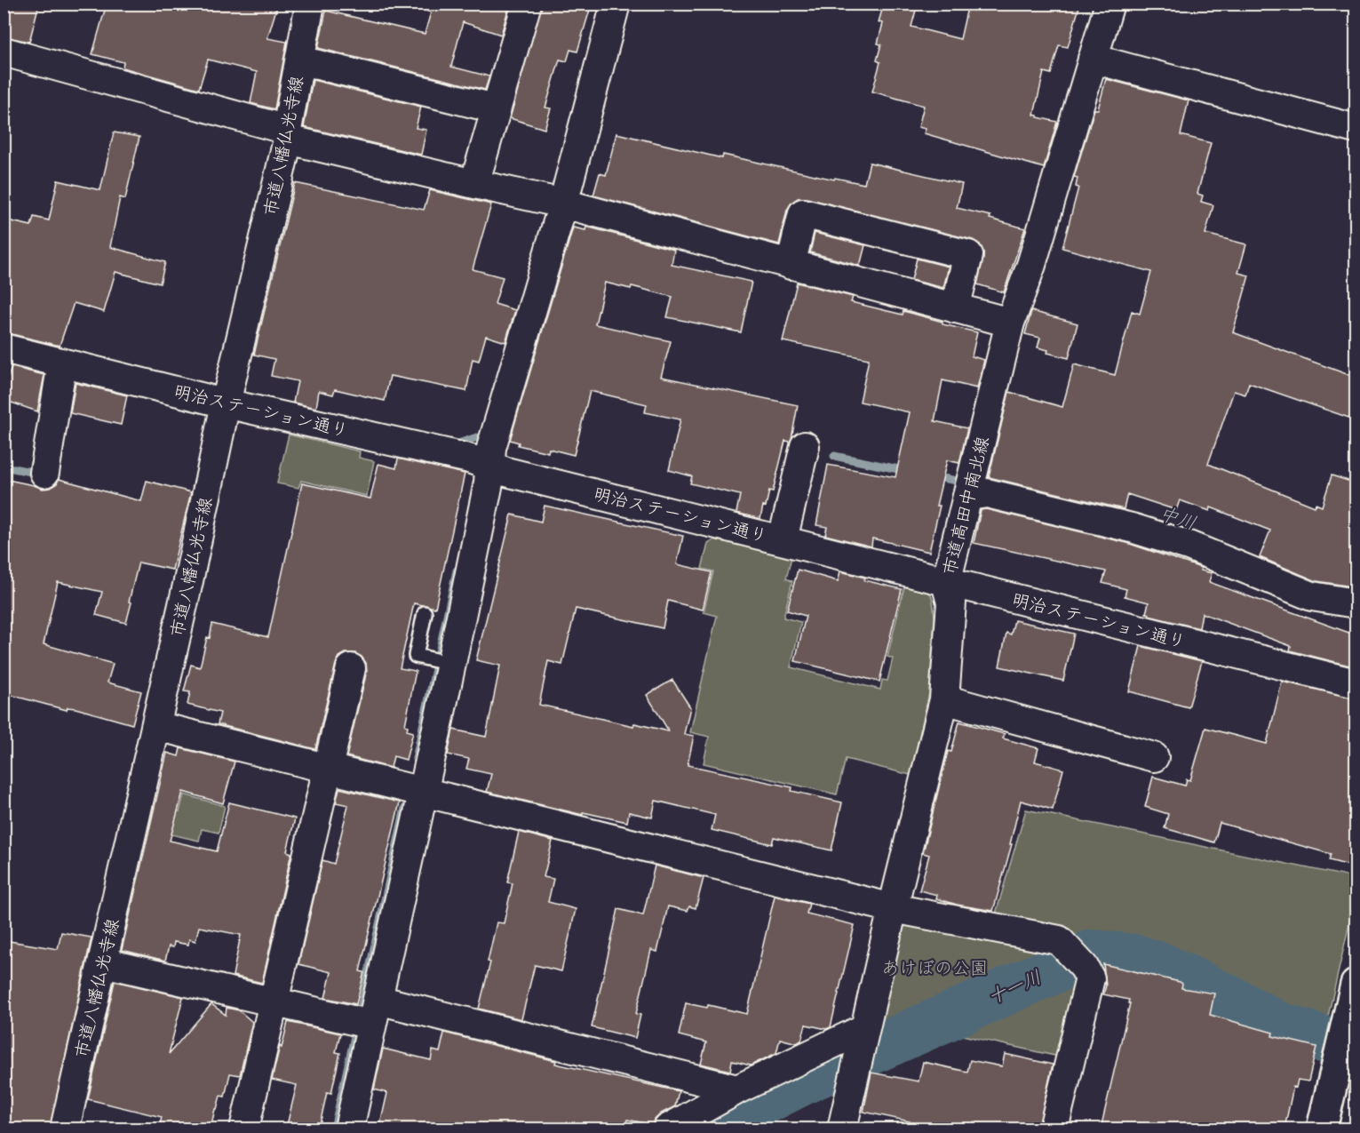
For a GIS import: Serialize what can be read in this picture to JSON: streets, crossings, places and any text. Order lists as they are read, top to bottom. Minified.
{"streets":{"street":["市道八幡仏光寺線","明治ステーション通り","市道高田中南北線"]},"crossings":[["市道八幡仏光寺線","明治ステーション通り"],["明治ステーション通り","市道高田中南北線"]],"water":["中川","十一川"],"parks":["あけぼの公園"]}
